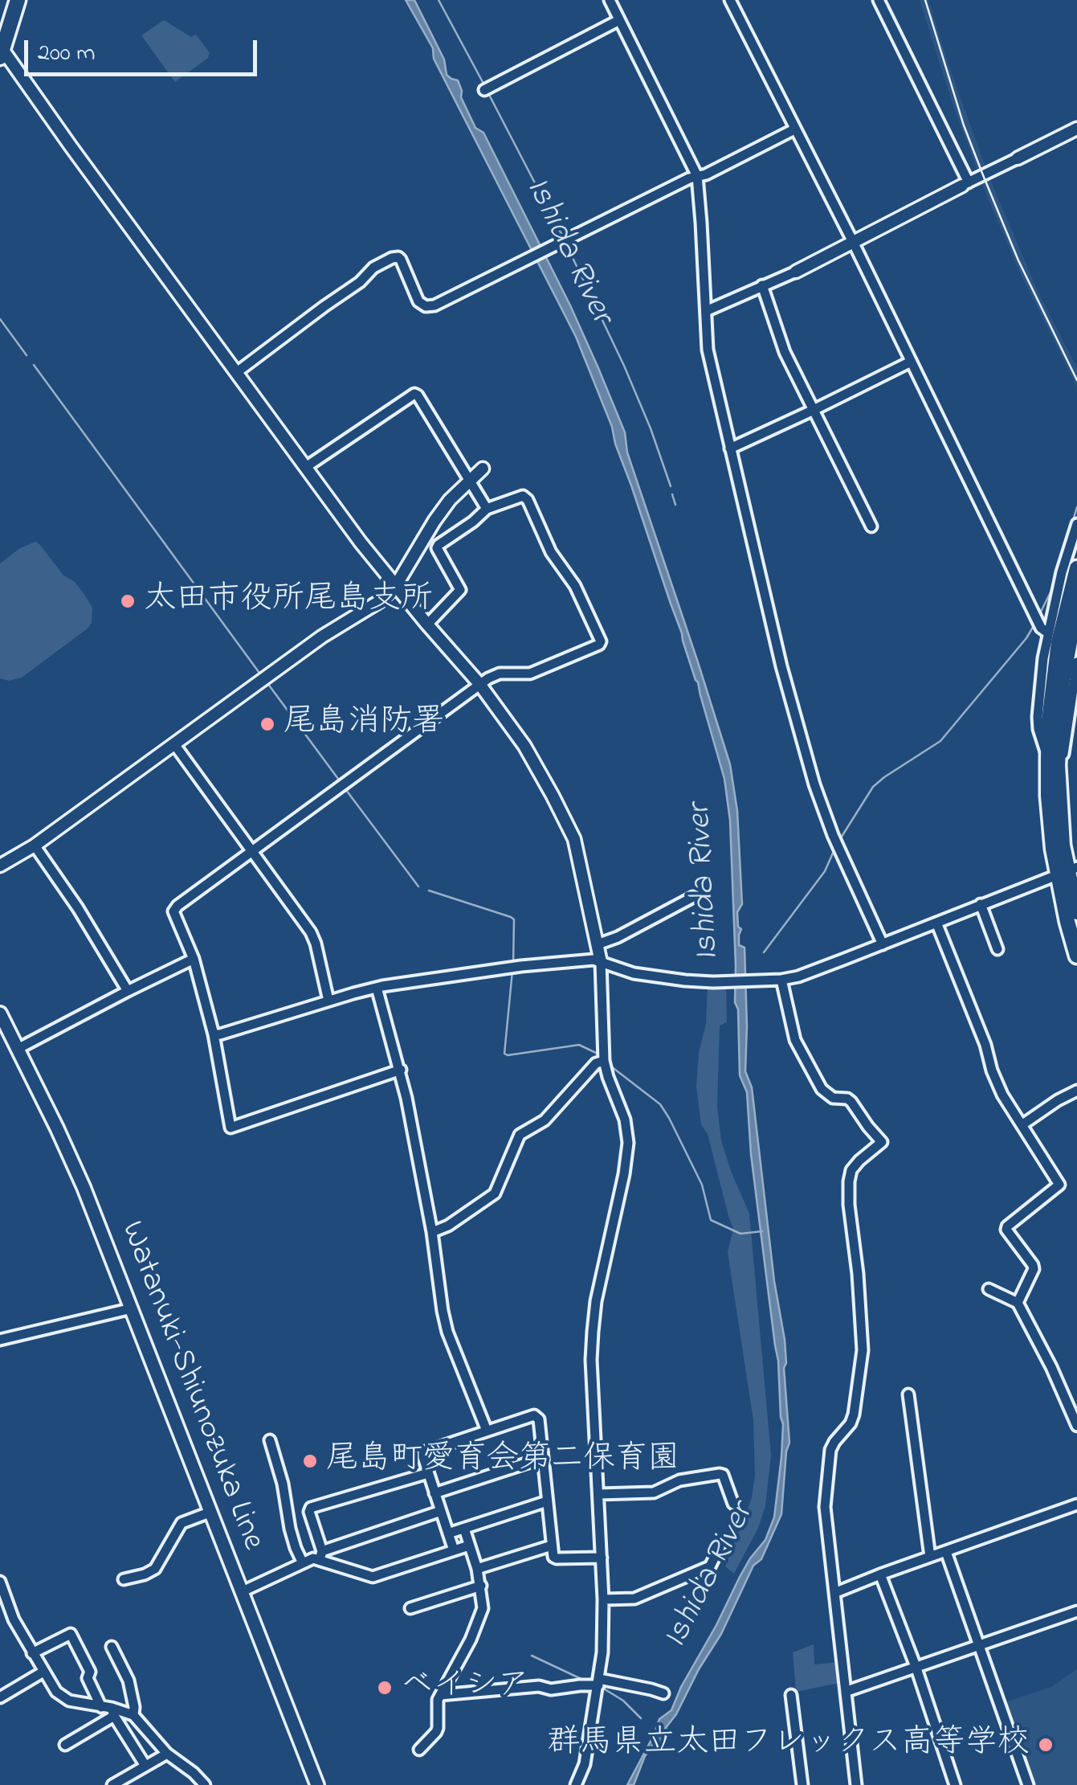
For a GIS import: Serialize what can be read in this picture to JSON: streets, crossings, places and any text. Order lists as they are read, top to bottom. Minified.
{"streets":{"main road":["Watanuki-Shiunozuka Line"]},"water":["Ishida River"],"places":["太田市役所尾島支所","尾島消防署","尾島町愛育会第二保育園","ベイシア","群馬県立太田フレックス高等学校"],"scale_bar":"200 m"}
